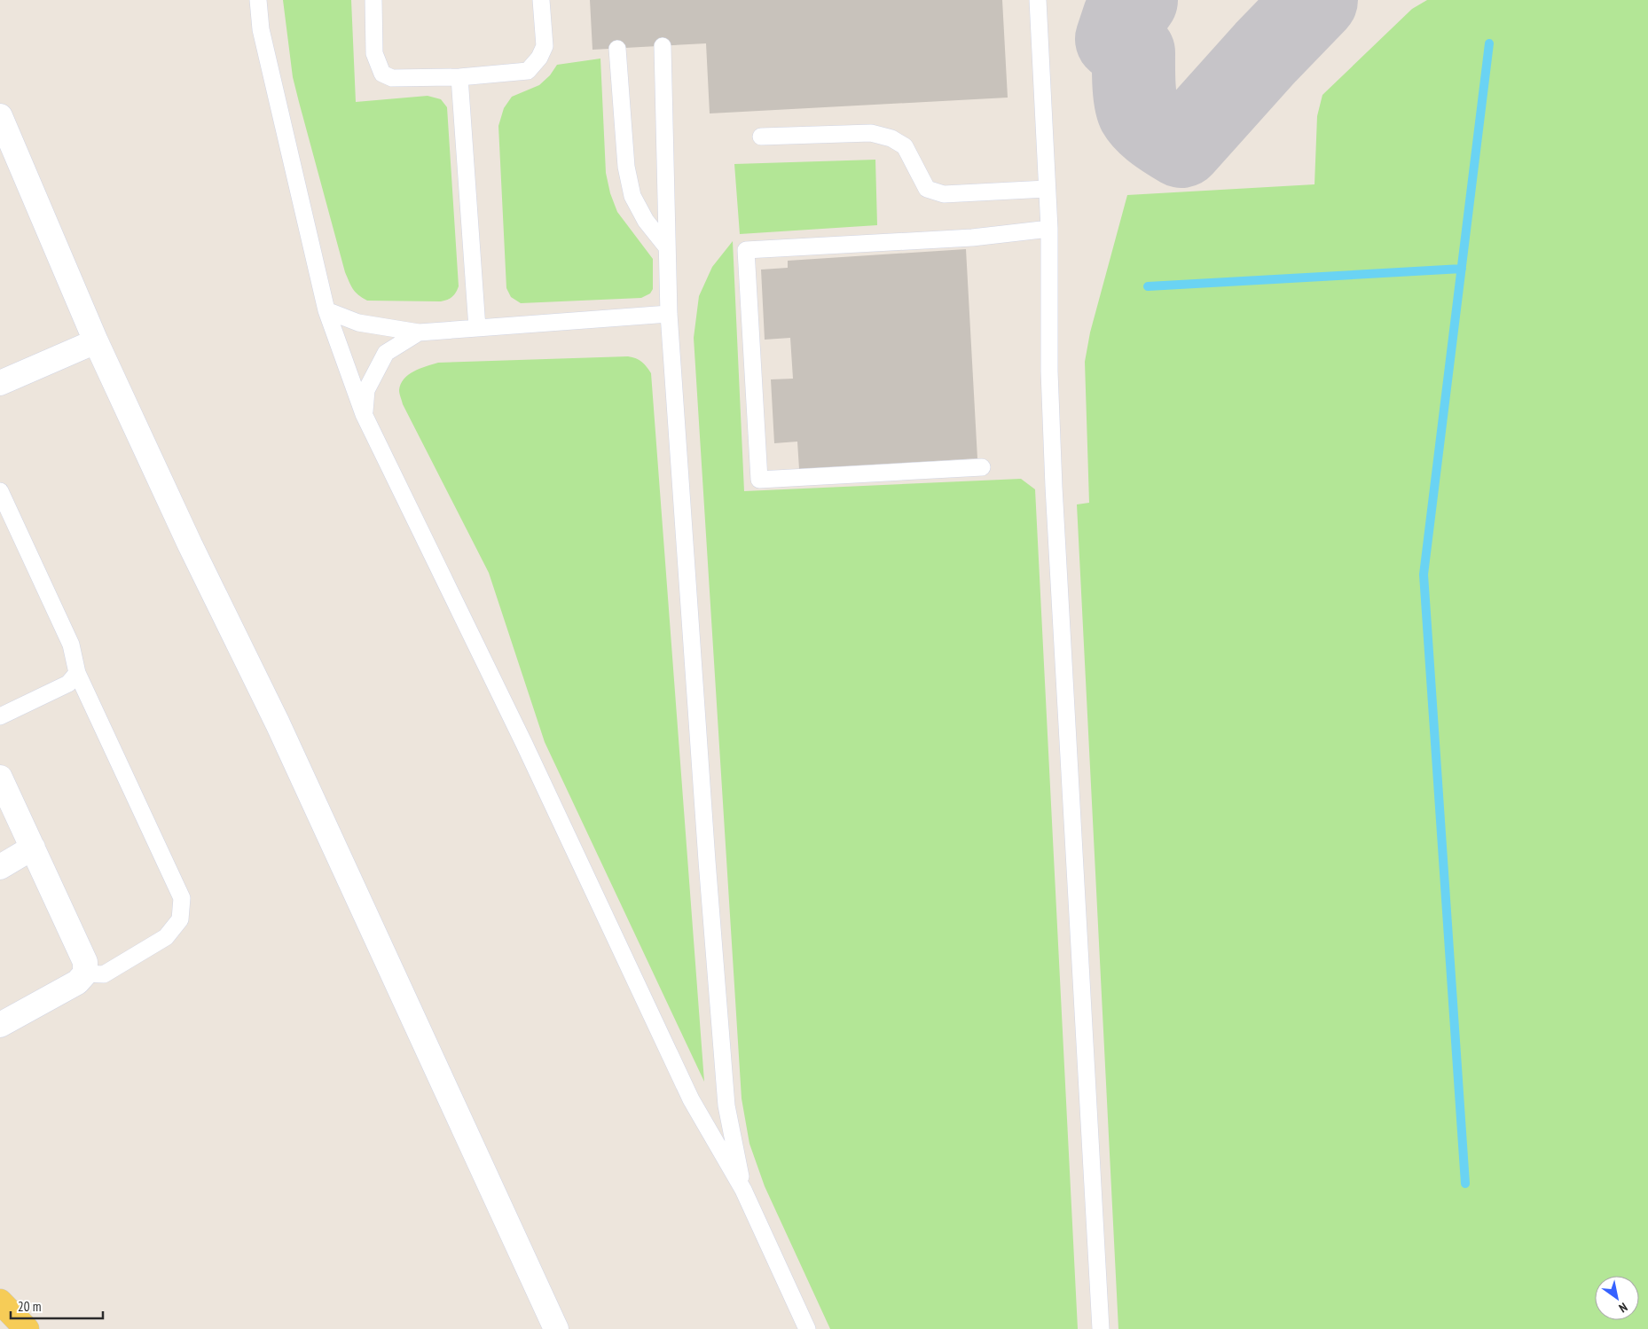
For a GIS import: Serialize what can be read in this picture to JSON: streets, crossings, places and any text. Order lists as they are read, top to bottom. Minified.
{"scale_bar":"20 m","north":"bottom right"}
